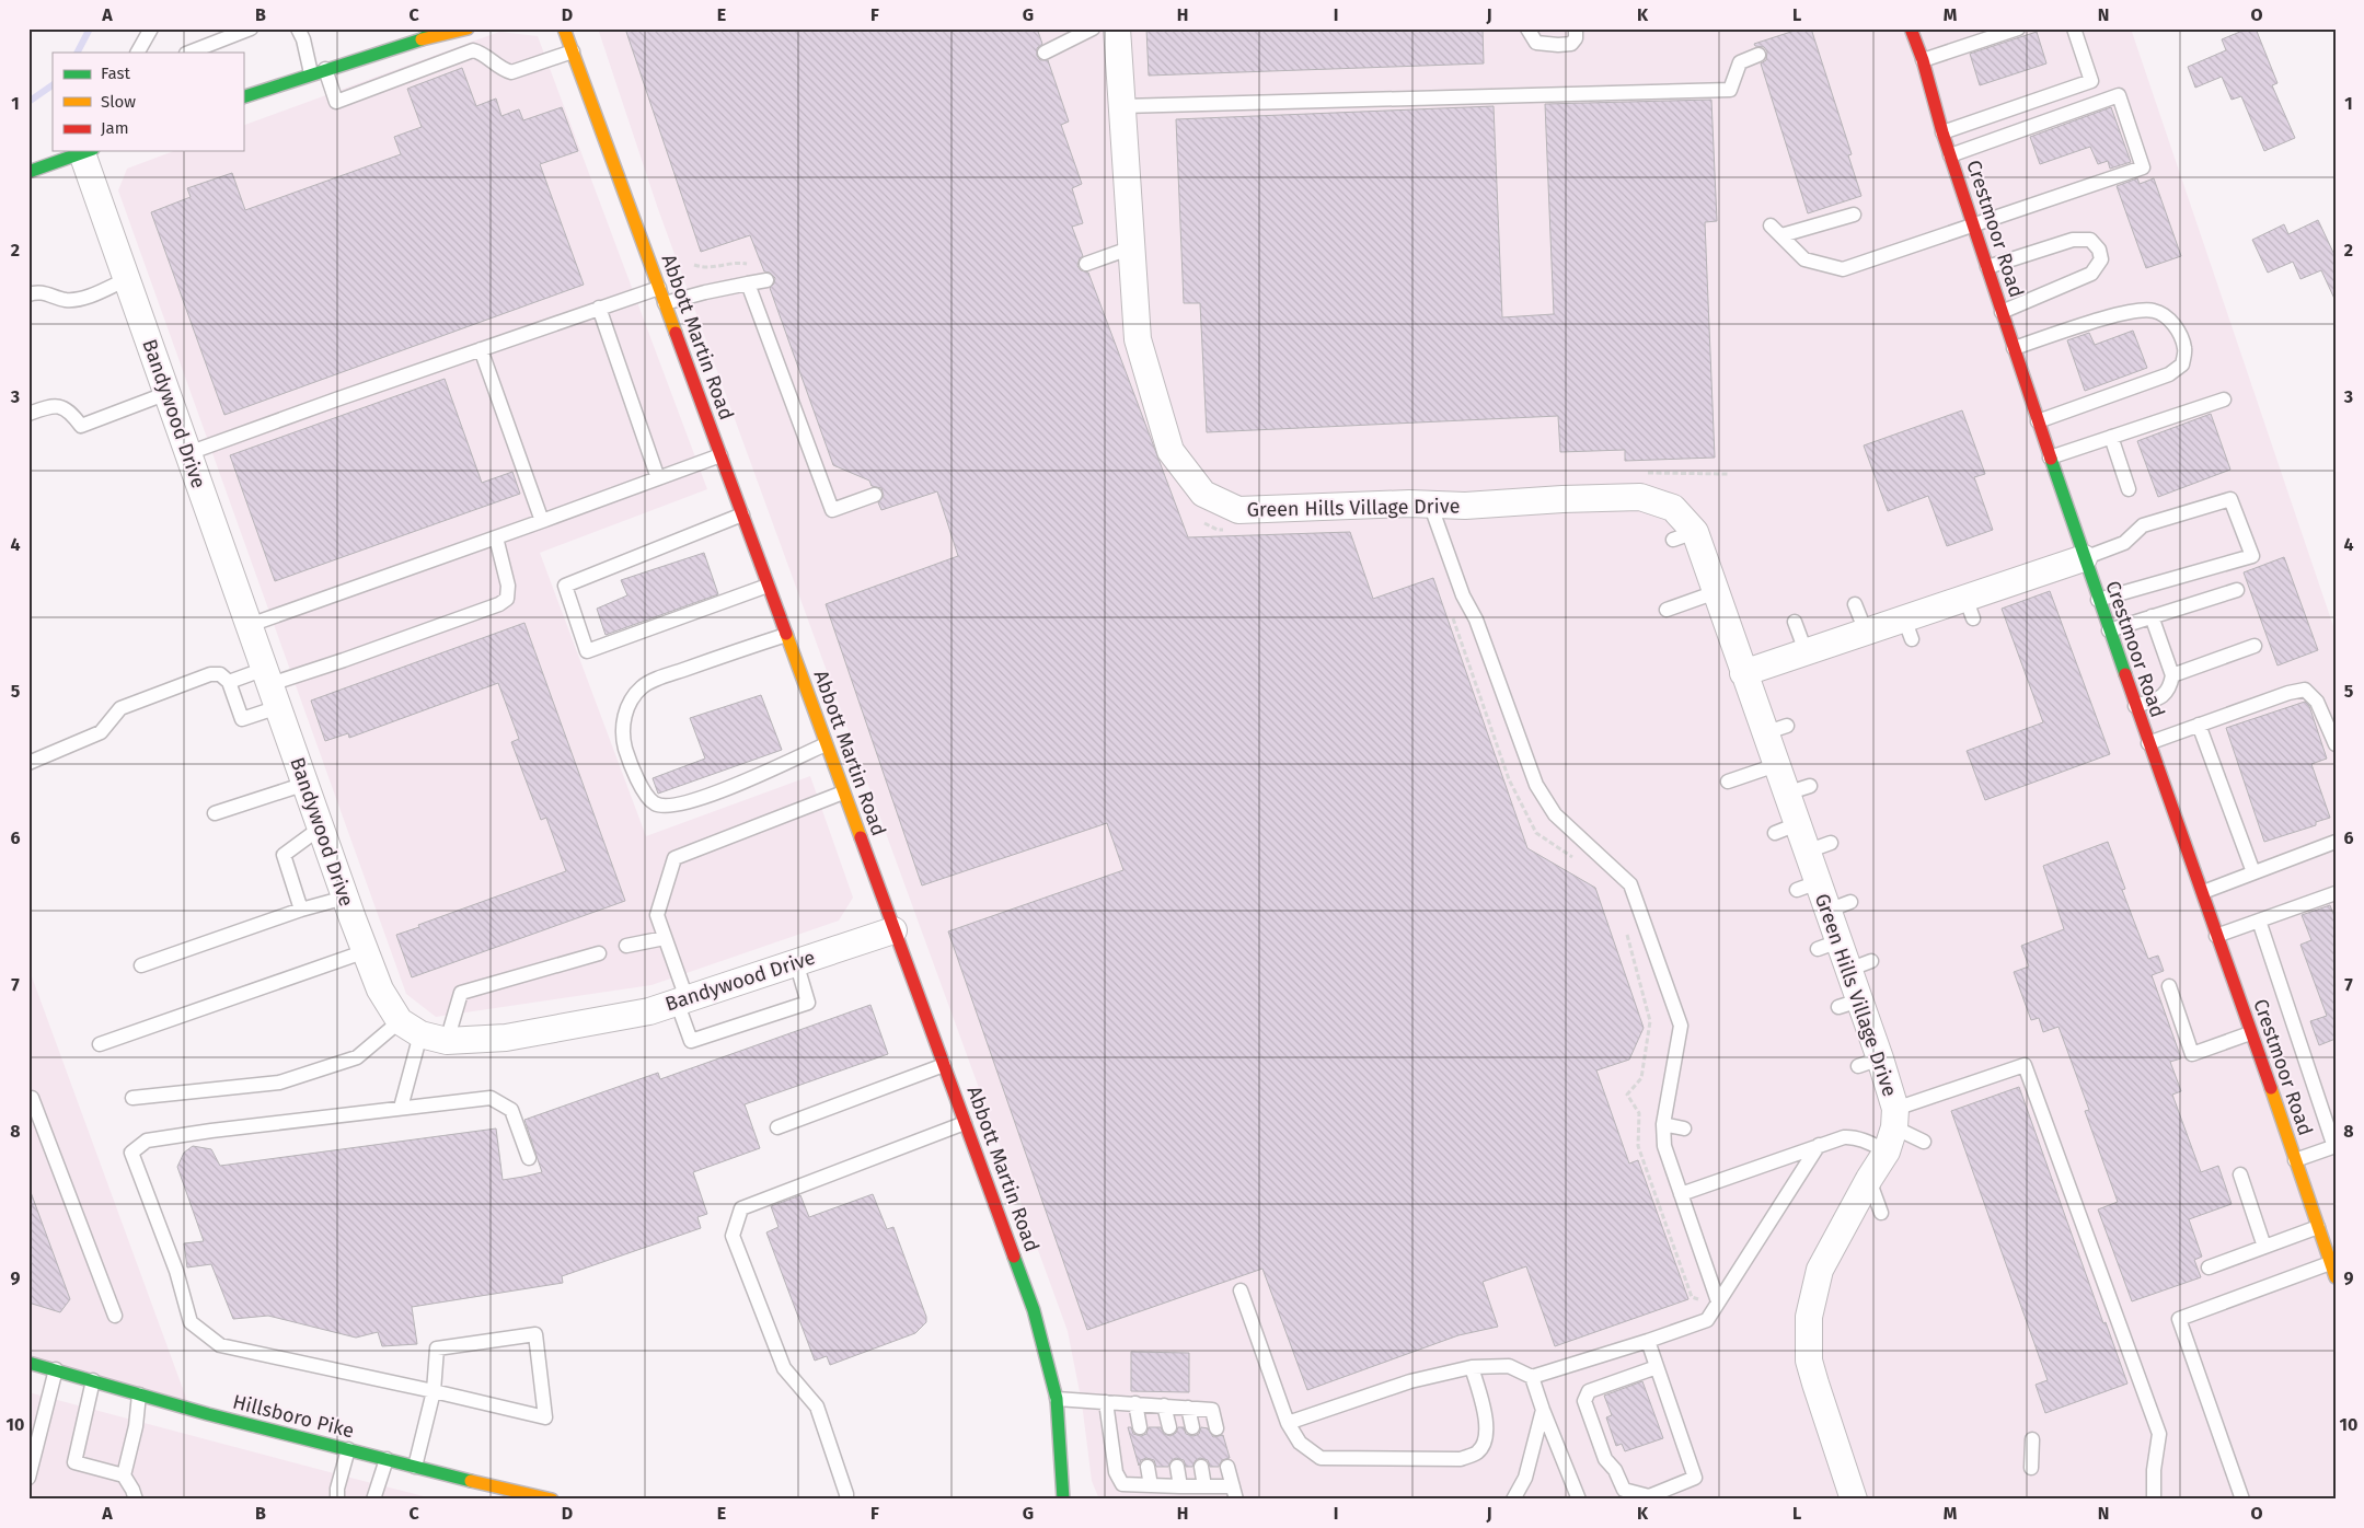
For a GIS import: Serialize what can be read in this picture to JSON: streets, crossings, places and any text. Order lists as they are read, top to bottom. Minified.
{"streets":{"main road":["Crestmoor Road","Abbott Martin Road","Hillsboro Pike"],"street":["Bandywood Drive","Green Hills Village Drive"]},"crossings":[["Abbott Martin Road","Bandywood Drive"]],"legend":["Fast","Slow","Jam"],"grid":{"columns":["A","B","C","D","E","F","G","H","I","J","K","L","M","N","O"],"rows":["1","2","3","4","5","6","7","8","9","10"]}}
